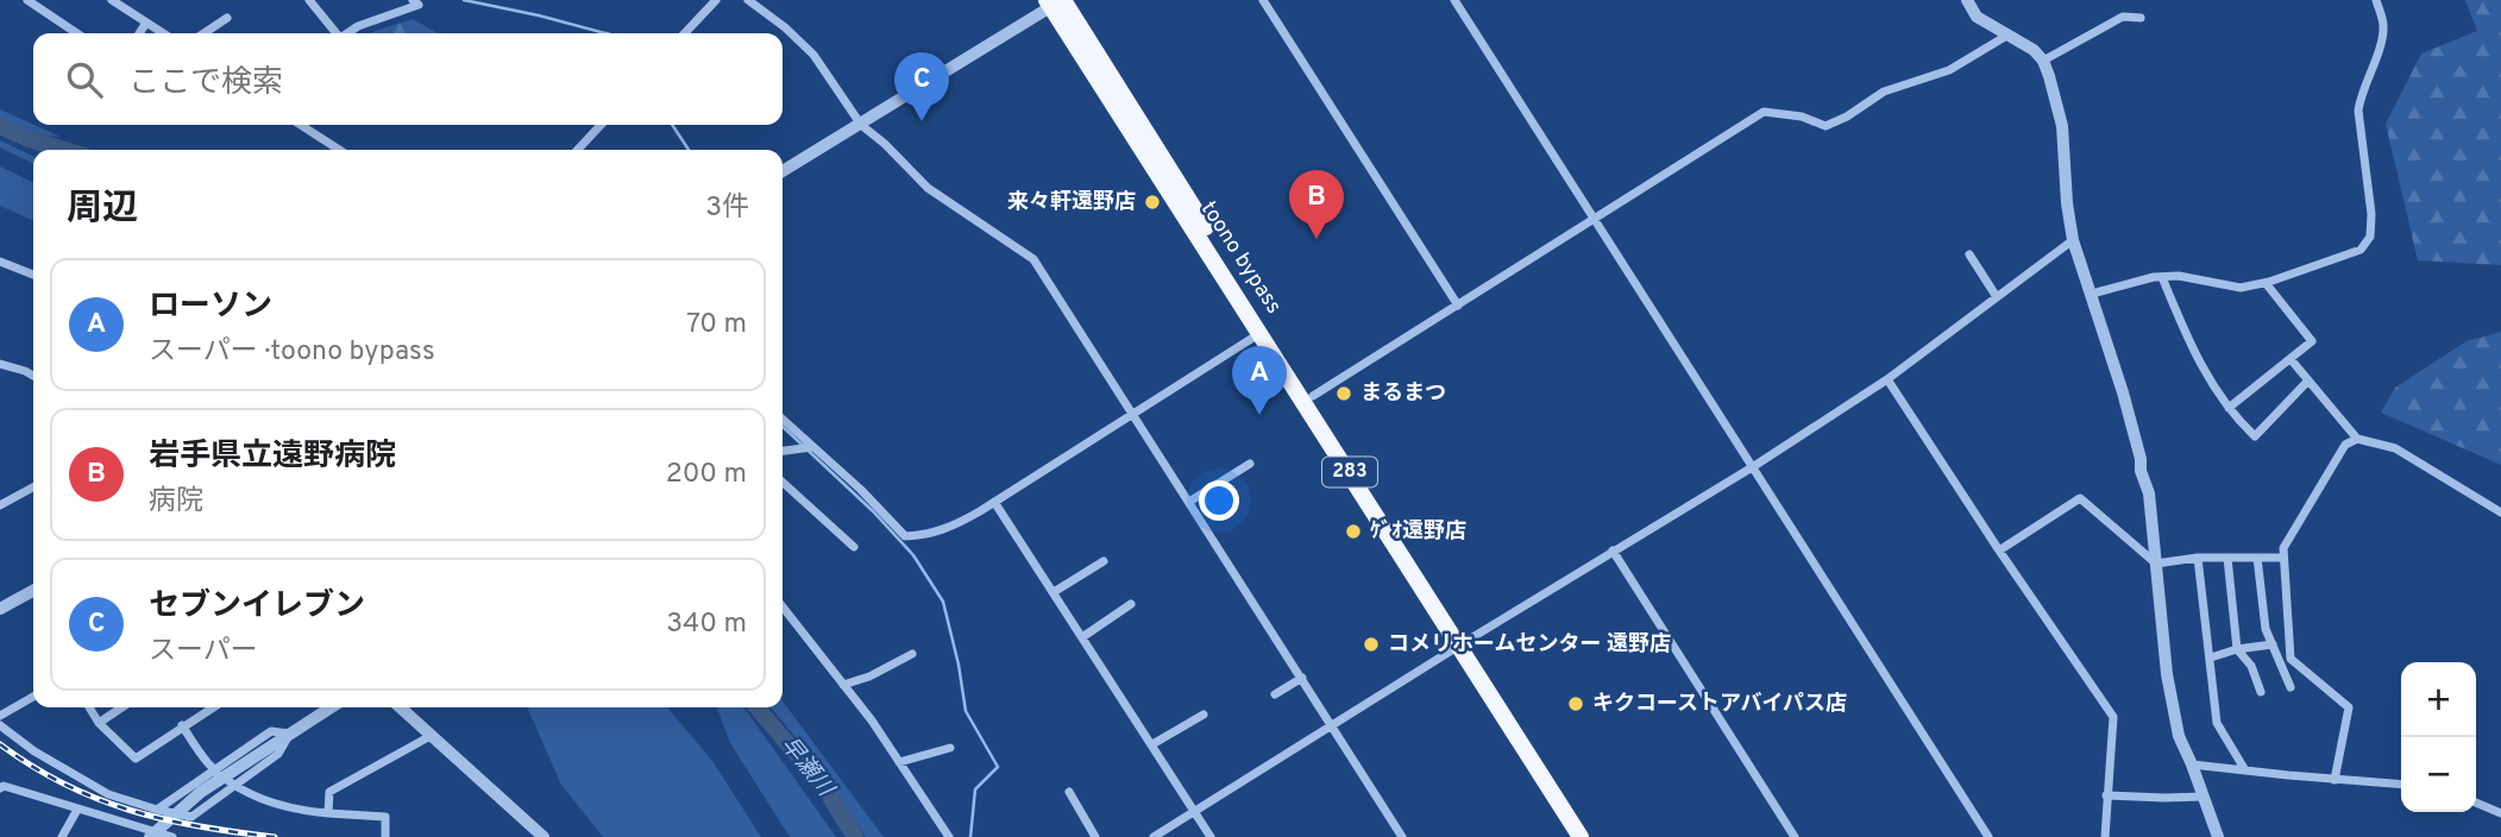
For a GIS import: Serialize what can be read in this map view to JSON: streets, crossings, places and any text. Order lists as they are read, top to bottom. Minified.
{"streets":{"highway":["toono bypass","283"]},"water":["早瀬川"],"places":["来々軒遠野店","まるまつ","ｹﾞｵ遠野店","コメリホームセンター 遠野店","キクコーストアバイパス店"],"page":{"search":"ここで検索","pins":["C","B","A"],"heading":["周辺","3件"],"list":[{"mark":"A","name":"ローソン","note":"スーパー · toono bypass","value":"70 m"},{"mark":"B","name":"岩手県立遠野病院","note":"病院","value":"200 m"},{"mark":"C","name":"セブンイレブン","note":"スーパー","value":"340 m"}],"map_buttons":["+","−"]}}
